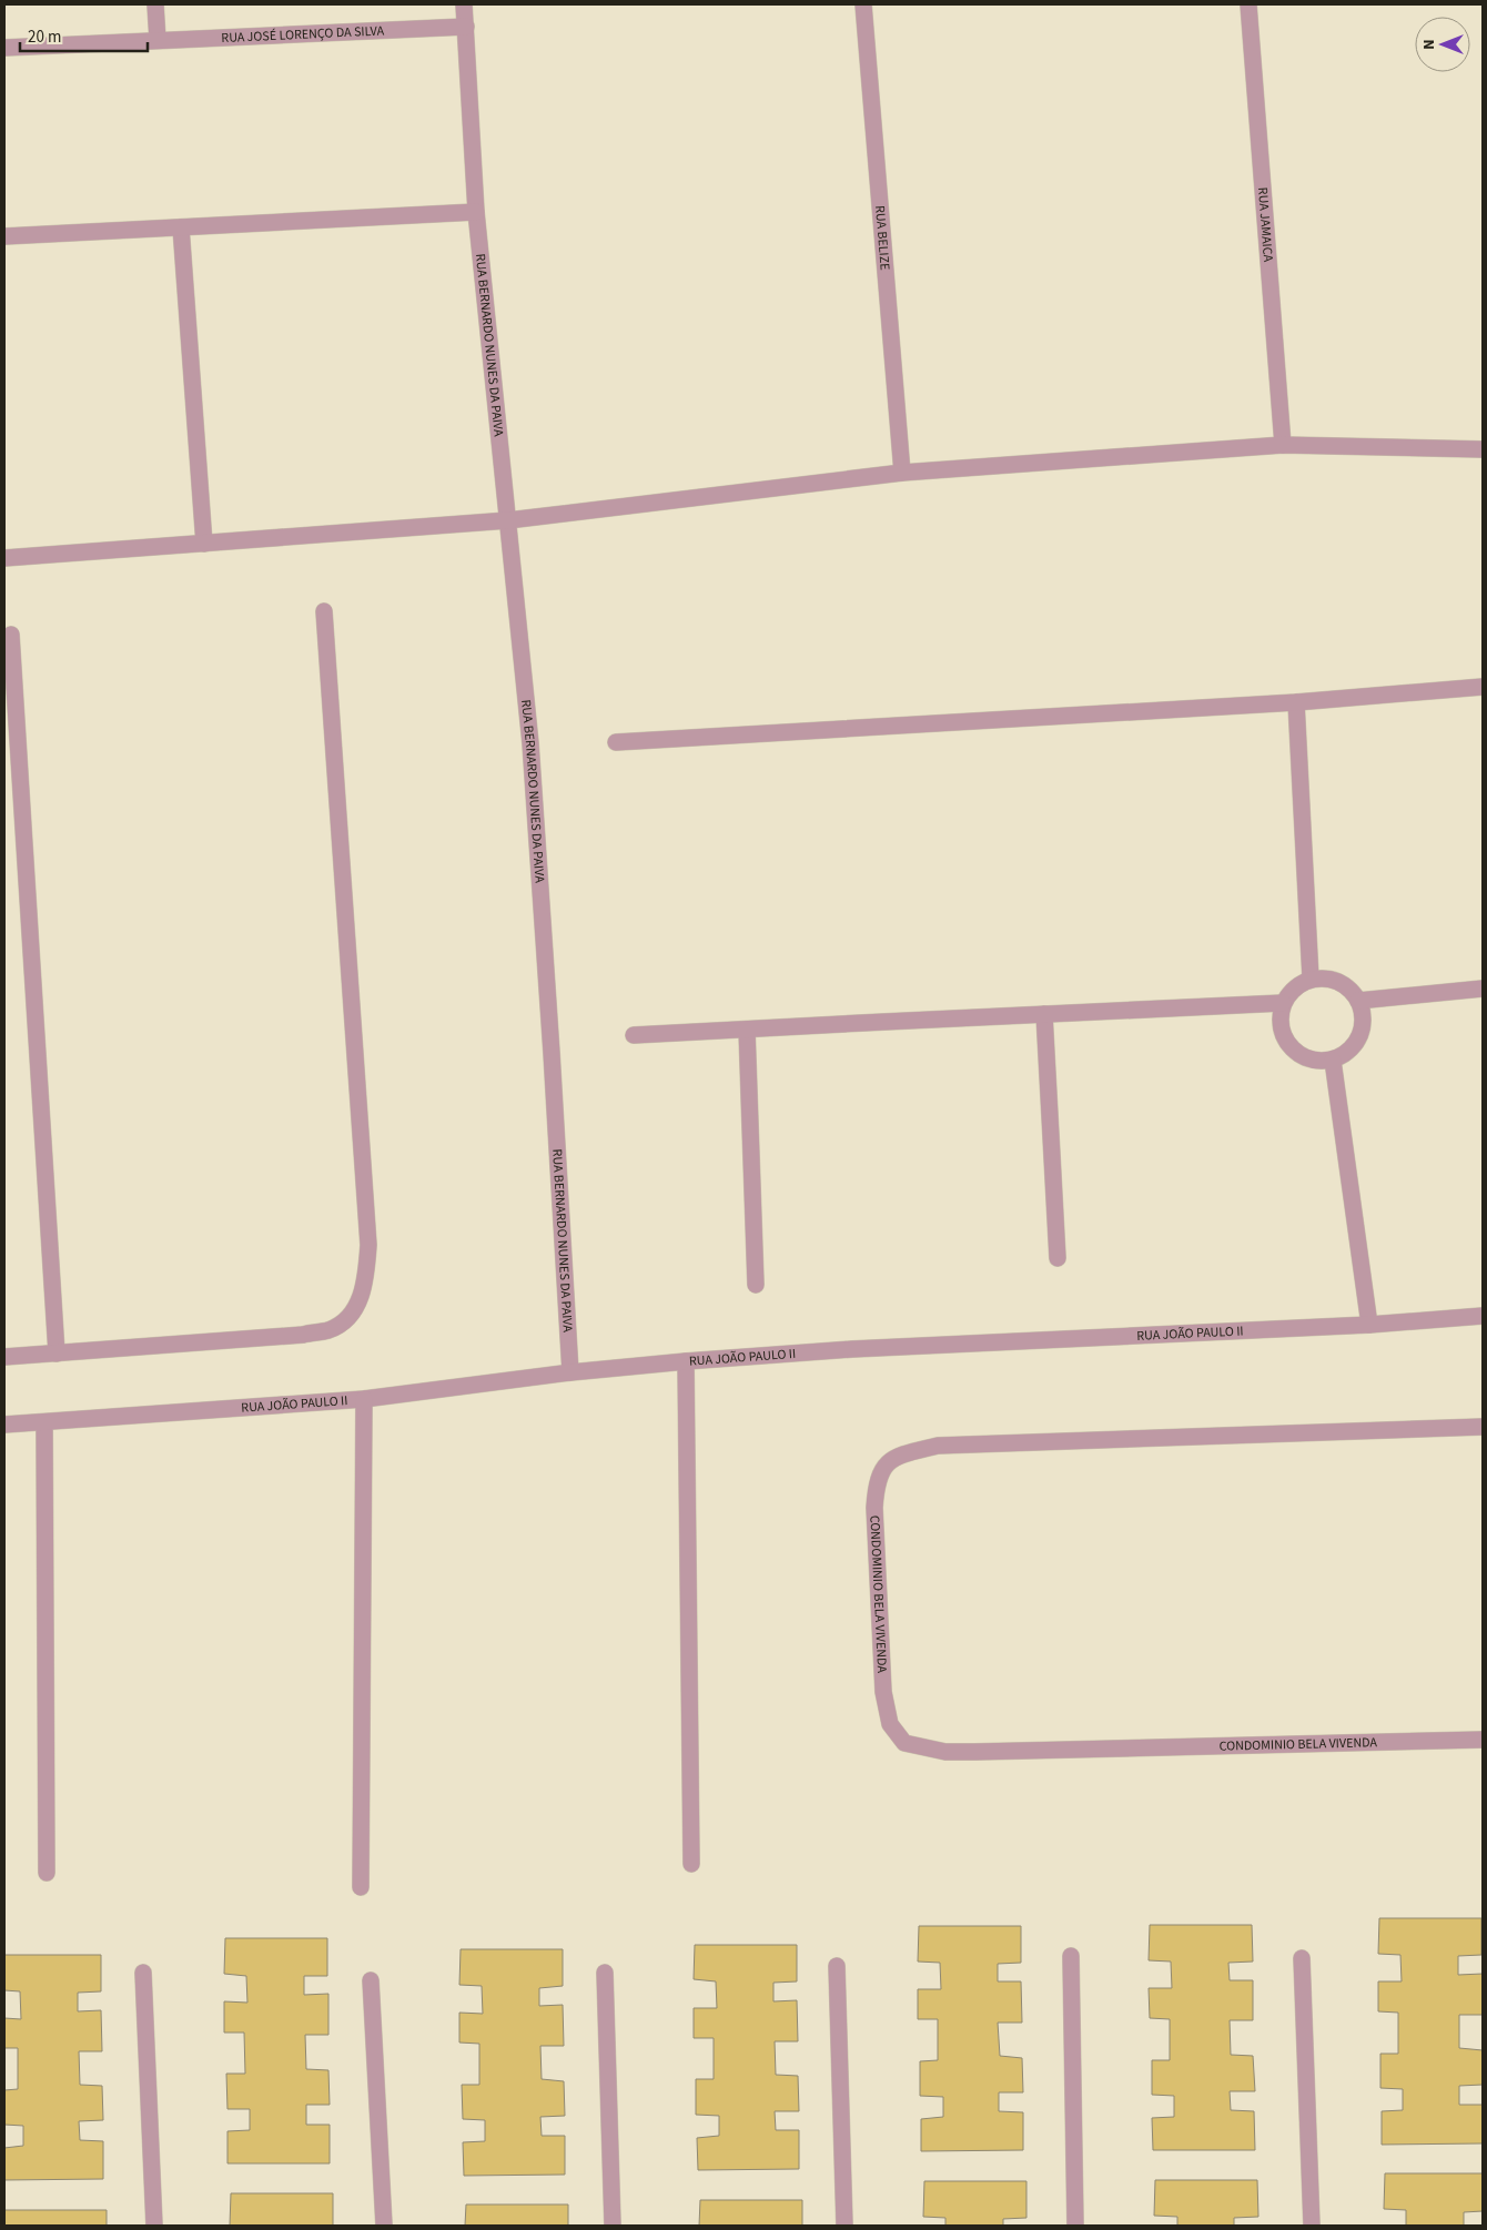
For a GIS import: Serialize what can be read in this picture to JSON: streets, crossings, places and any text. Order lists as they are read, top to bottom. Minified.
{"streets":{"street":["RUA JOSÉ LORENÇO DA SILVA","RUA JAMAICA","RUA BELIZE","RUA BERNARDO NUNES DA PAIVA","RUA JOÃO PAULO II","CONDOMINIO BELA VIVENDA"]},"crossings":[["RUA JOSÉ LORENÇO DA SILVA","RUA BERNARDO NUNES DA PAIVA"],["RUA BERNARDO NUNES DA PAIVA","RUA JOÃO PAULO II"]],"scale_bar":"20 m","north":"left"}
